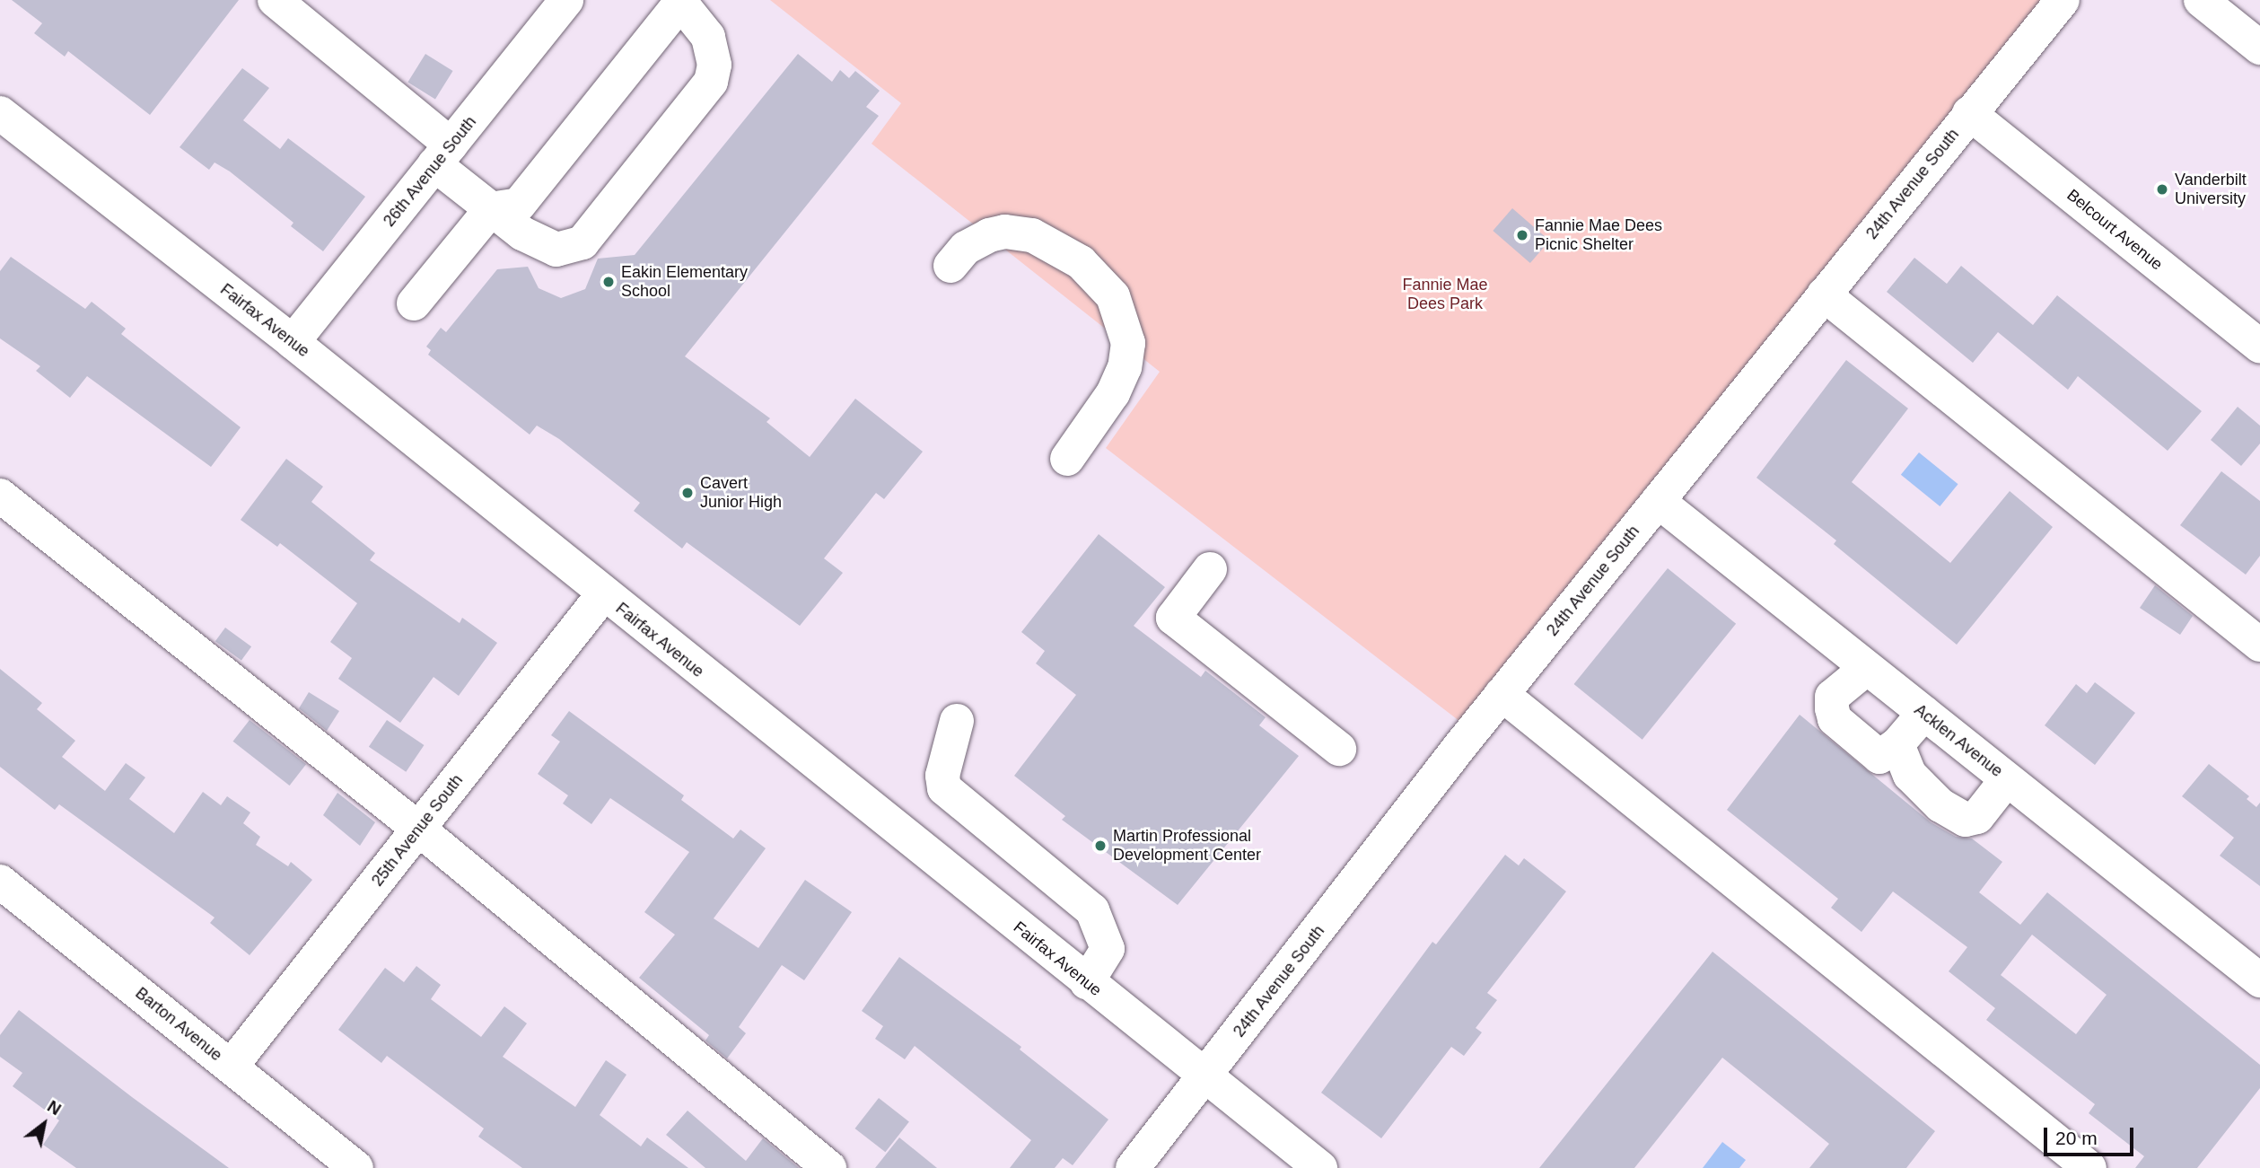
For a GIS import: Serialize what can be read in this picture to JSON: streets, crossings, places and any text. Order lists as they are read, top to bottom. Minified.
{"streets":{"street":["26th Avenue South","24th Avenue South","Belcourt Avenue","Fairfax Avenue","Acklen Avenue","25th Avenue South","Barton Avenue"]},"crossings":[["26th Avenue South","Fairfax Avenue"],["24th Avenue South","Belcourt Avenue"],["24th Avenue South","Fairfax Avenue"],["24th Avenue South","Acklen Avenue"],["Fairfax Avenue","25th Avenue South"],["25th Avenue South","Barton Avenue"]],"parks":["Fannie Mae Dees Park"],"places":["Vanderbilt University","Fannie Mae Dees Picnic Shelter","Eakin Elementary School","Cavert Junior High","Martin Professional Development Center"],"scale_bar":"20 m","north":"top right"}
